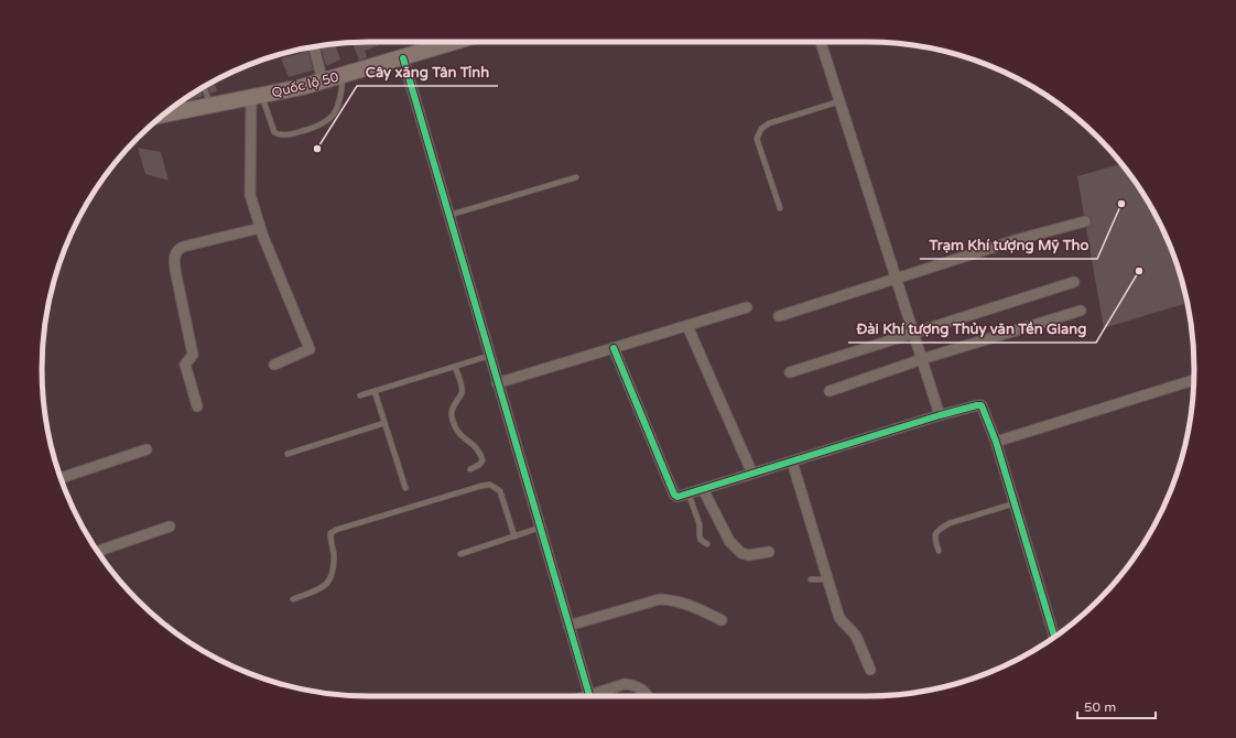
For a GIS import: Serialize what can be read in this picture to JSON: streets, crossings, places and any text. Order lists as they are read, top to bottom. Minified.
{"streets":{"highway":["Quốc lộ 50"]},"places":["Cây xăng Tân Tỉnh","Trạm Khí tượng Mỹ Tho","Đài Khí tượng Thủy văn Tền Giang"],"scale_bar":"50 m"}
